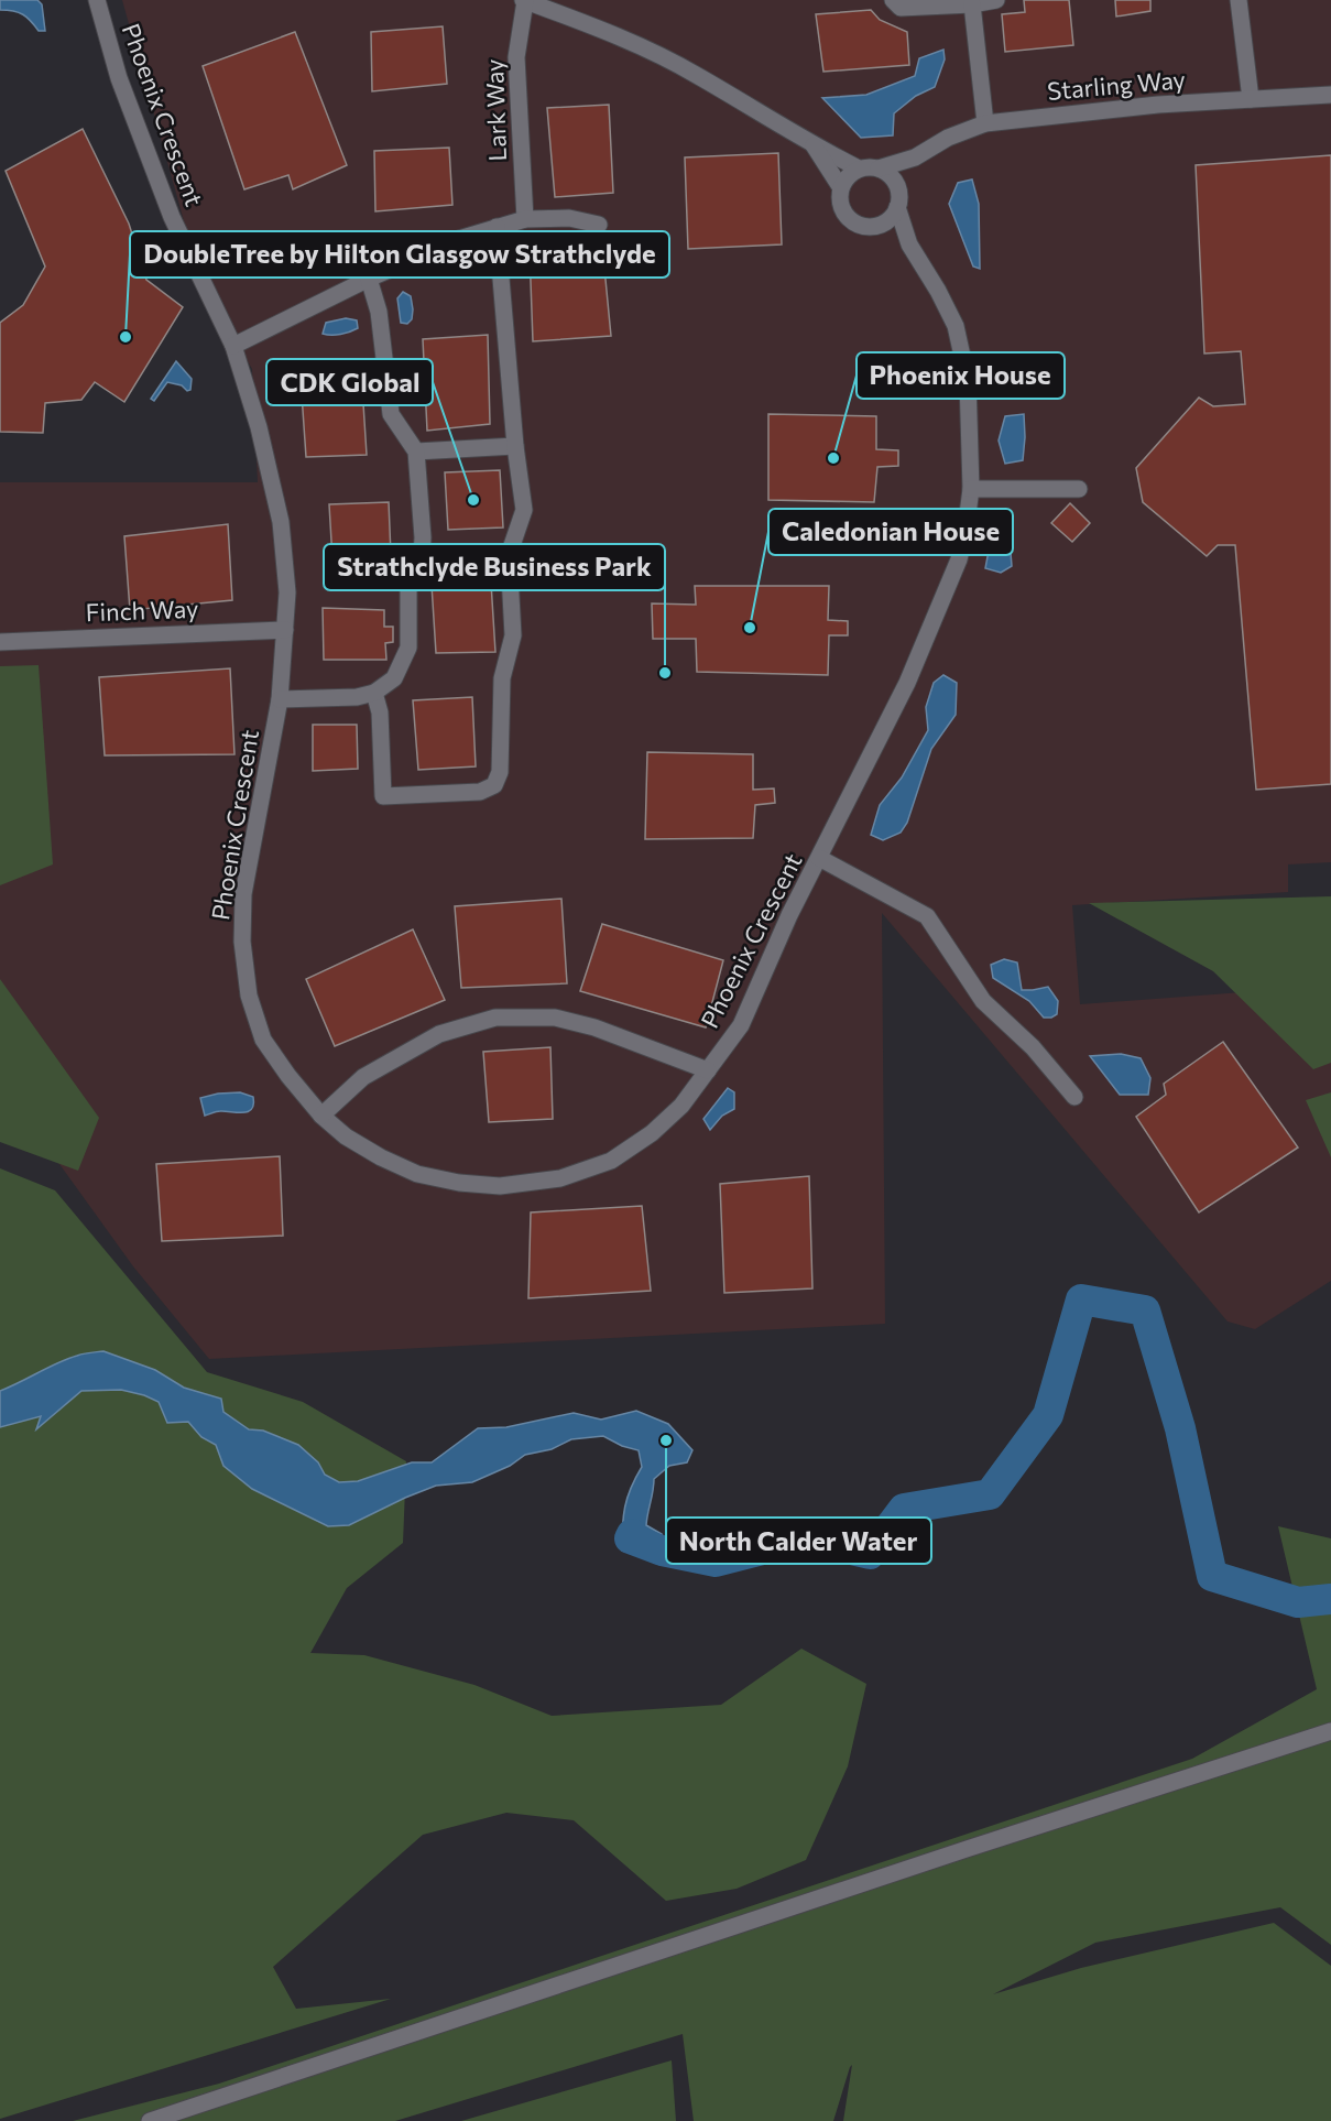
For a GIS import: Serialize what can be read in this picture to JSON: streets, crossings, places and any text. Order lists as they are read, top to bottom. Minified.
{"streets":{"street":["Starling Way","Lark Way","Phoenix Crescent","Finch Way"]},"crossings":[["Starling Way","Phoenix Crescent"],["Phoenix Crescent","Finch Way"]],"places":["DoubleTree by Hilton Glasgow Strathclyde","Phoenix House","CDK Global","Caledonian House","Strathclyde Business Park","North Calder Water"]}
